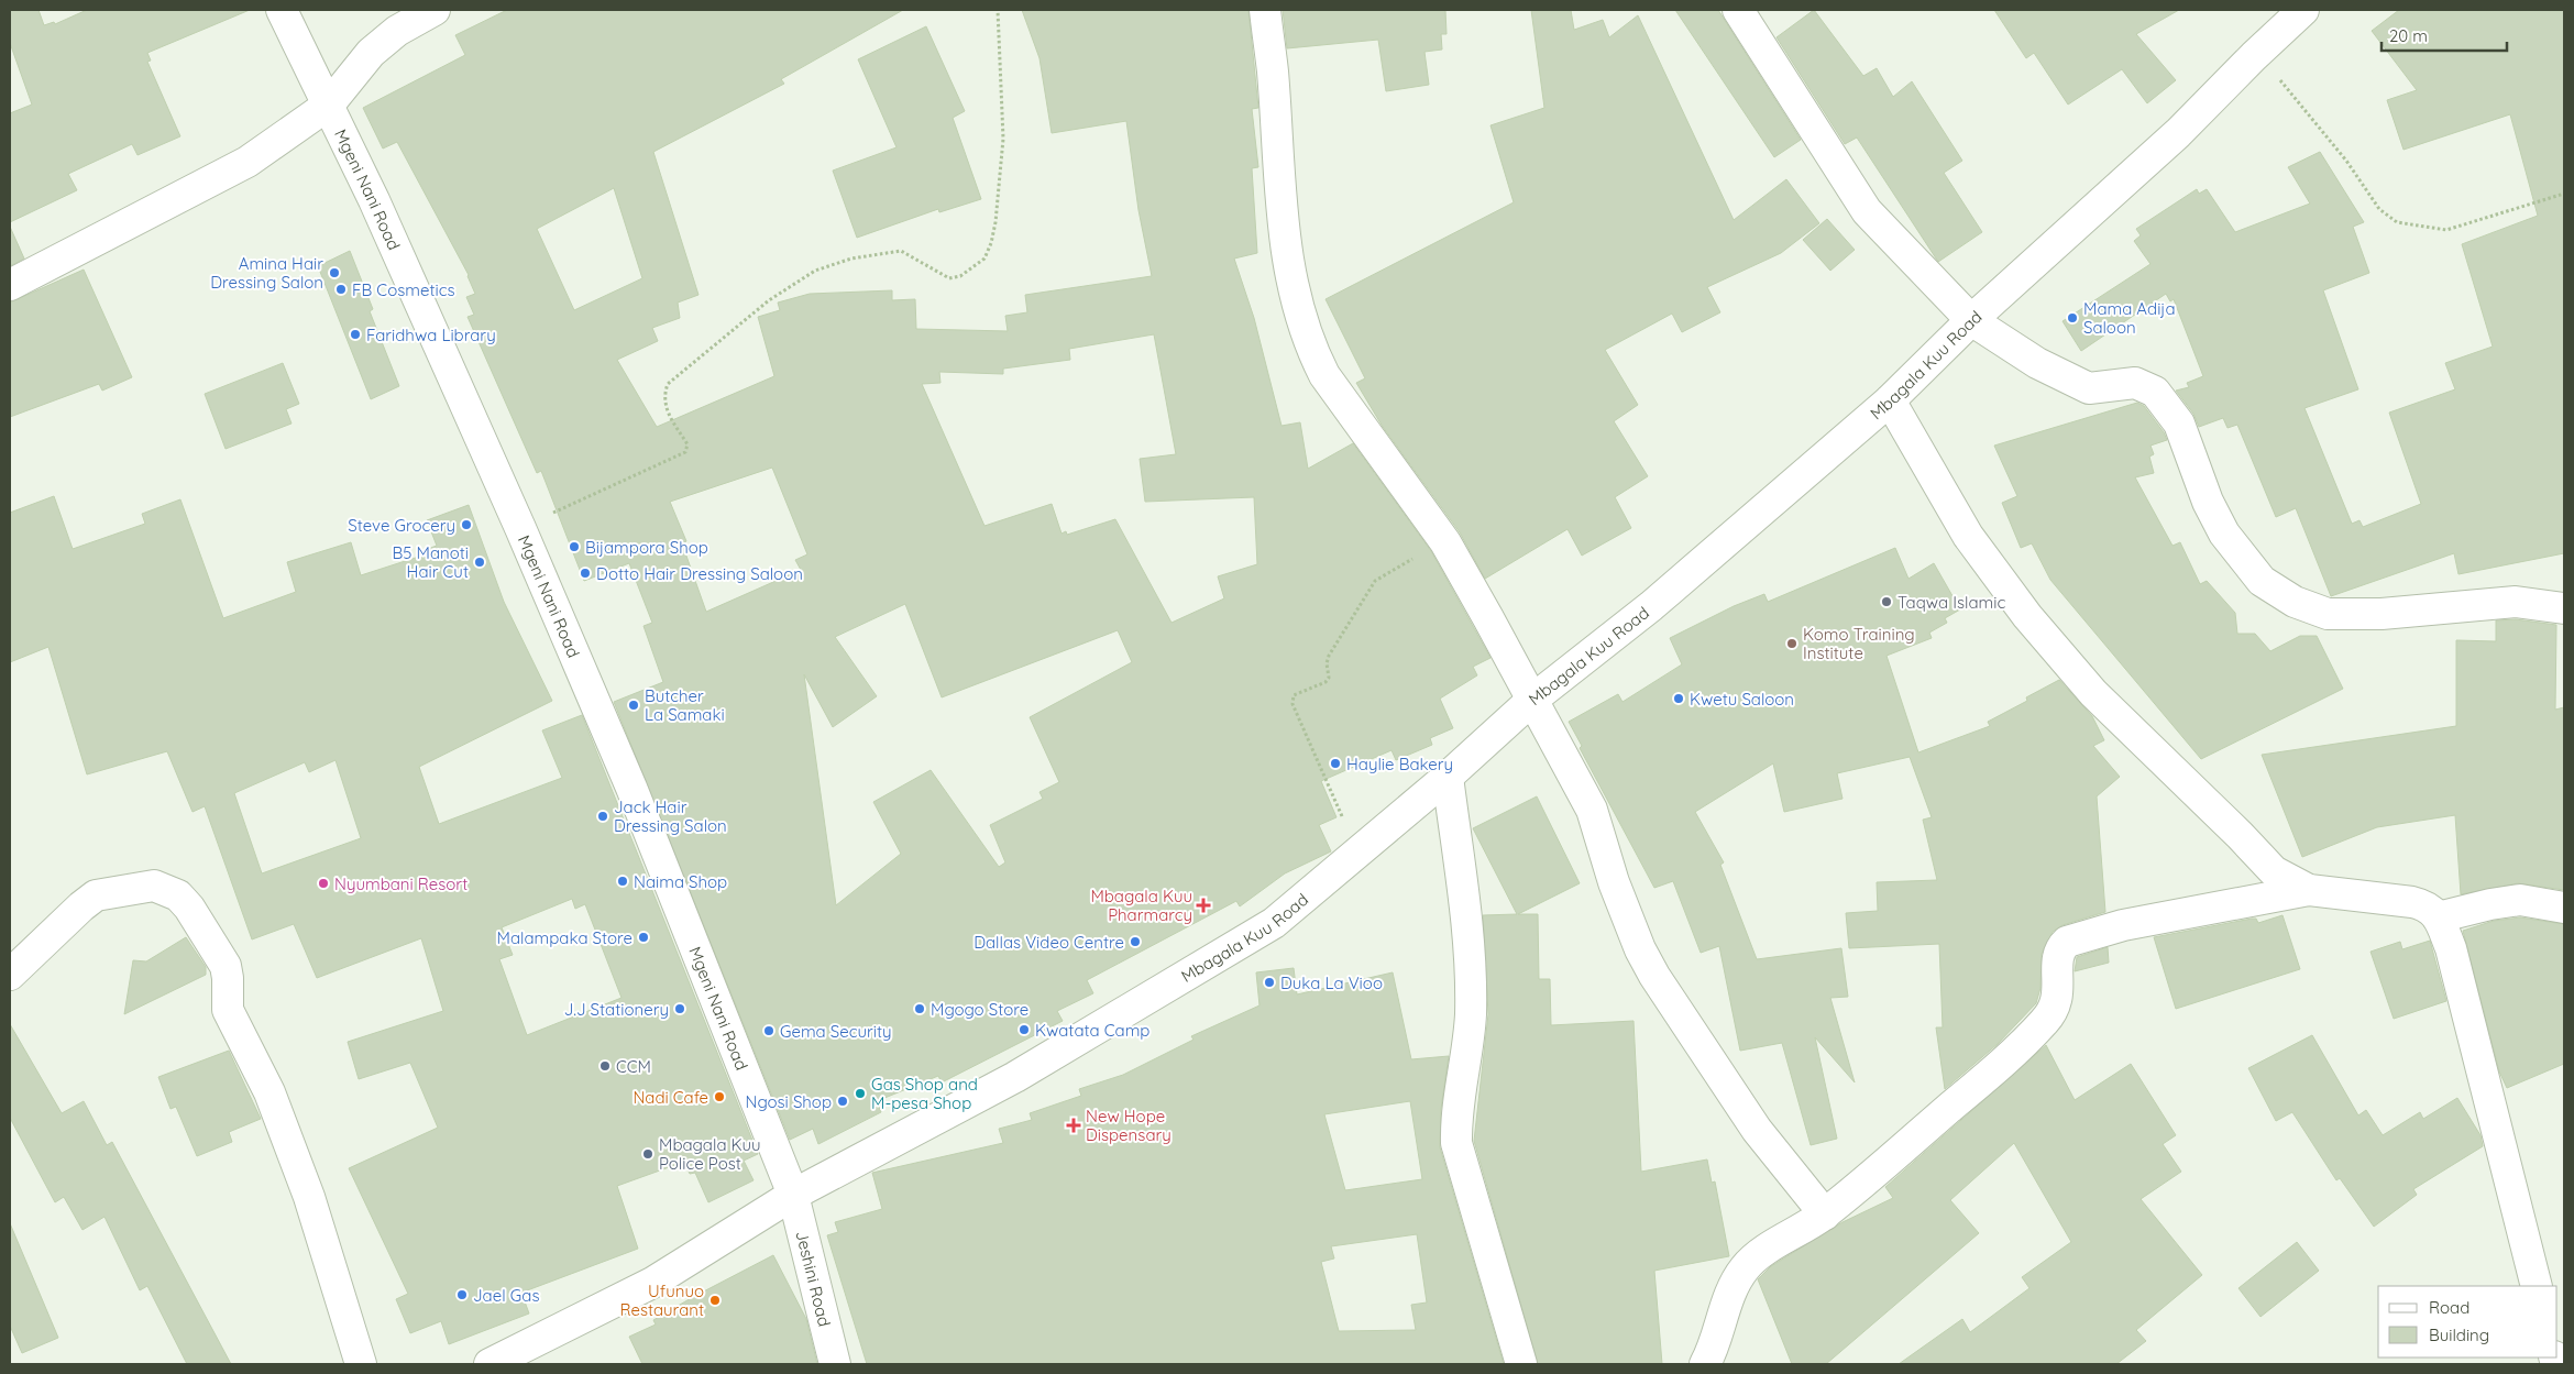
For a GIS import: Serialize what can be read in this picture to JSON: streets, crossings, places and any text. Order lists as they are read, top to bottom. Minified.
{"streets":{"street":["Mgeni Nani Road","Mbagala Kuu Road","Jeshini Road"]},"crossings":[["Mgeni Nani Road","Mbagala Kuu Road"],["Mgeni Nani Road","Jeshini Road"],["Mbagala Kuu Road","Jeshini Road"]],"places":{"other":["Amina Hair Dressing Salon","FB Cosmetics","Mama Adija Saloon","Faridhwa Library","Steve Grocery","Bijampora Shop","B5 Manoti Hair Cut","Dotto Hair Dressing Saloon","Taqwa Islamic","Komo Training Institute","Kwetu Saloon","Butcher La Samaki","Haylie Bakery","Jack Hair Dressing Salon","Naima Shop","Nyumbani Resort","Malampaka Store","Dallas Video Centre","Duka La Vioo","J.J Stationery","Mgogo Store","Kwatata Camp","Gema Security","CCM","Gas Shop and M-pesa Shop","Nadi Cafe","Ngosi Shop","Mbagala Kuu Police Post","Jael Gas","Ufunuo Restaurant"],"health":["Mbagala Kuu Pharmarcy","New Hope Dispensary"]},"legend":["Road","Building"],"scale_bar":"20 m"}
